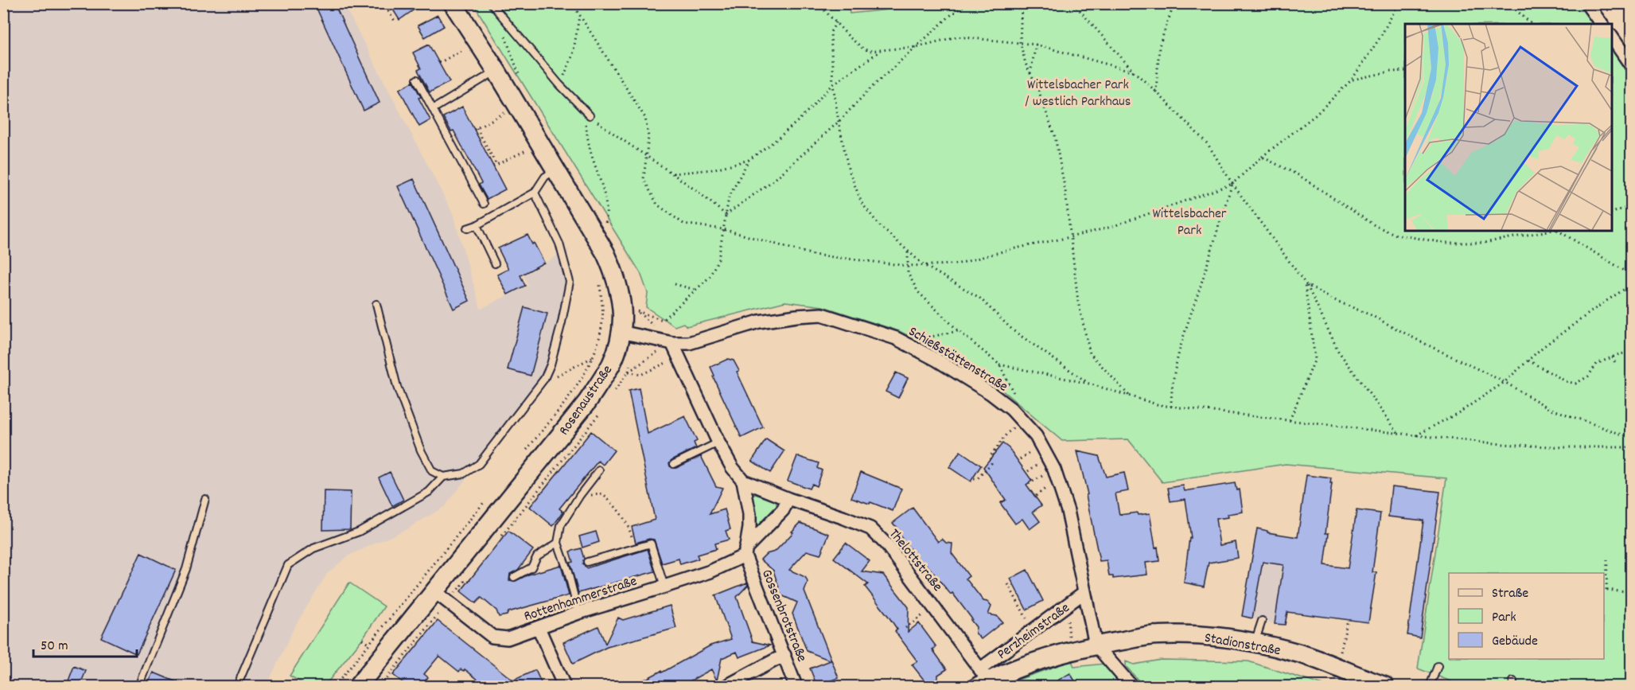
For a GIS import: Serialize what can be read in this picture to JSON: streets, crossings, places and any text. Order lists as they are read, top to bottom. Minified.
{"streets":{"main road":["Rosenaustraße","Perzheimstraße","Stadionstraße"],"street":["Schießstättenstraße","Thelottstraße","Rottenhammerstraße","Gossenbrotstraße"]},"crossings":[["Schießstättenstraße","Rosenaustraße"],["Schießstättenstraße","Perzheimstraße"],["Schießstättenstraße","Stadionstraße"],["Rosenaustraße","Rottenhammerstraße"],["Thelottstraße","Perzheimstraße"],["Rottenhammerstraße","Gossenbrotstraße"],["Perzheimstraße","Stadionstraße"]],"parks":["Wittelsbacher Park / westlich Parkhaus","Wittelsbacher Park"],"legend":["Straße","Park","Gebäude"],"scale_bar":"50 m"}
